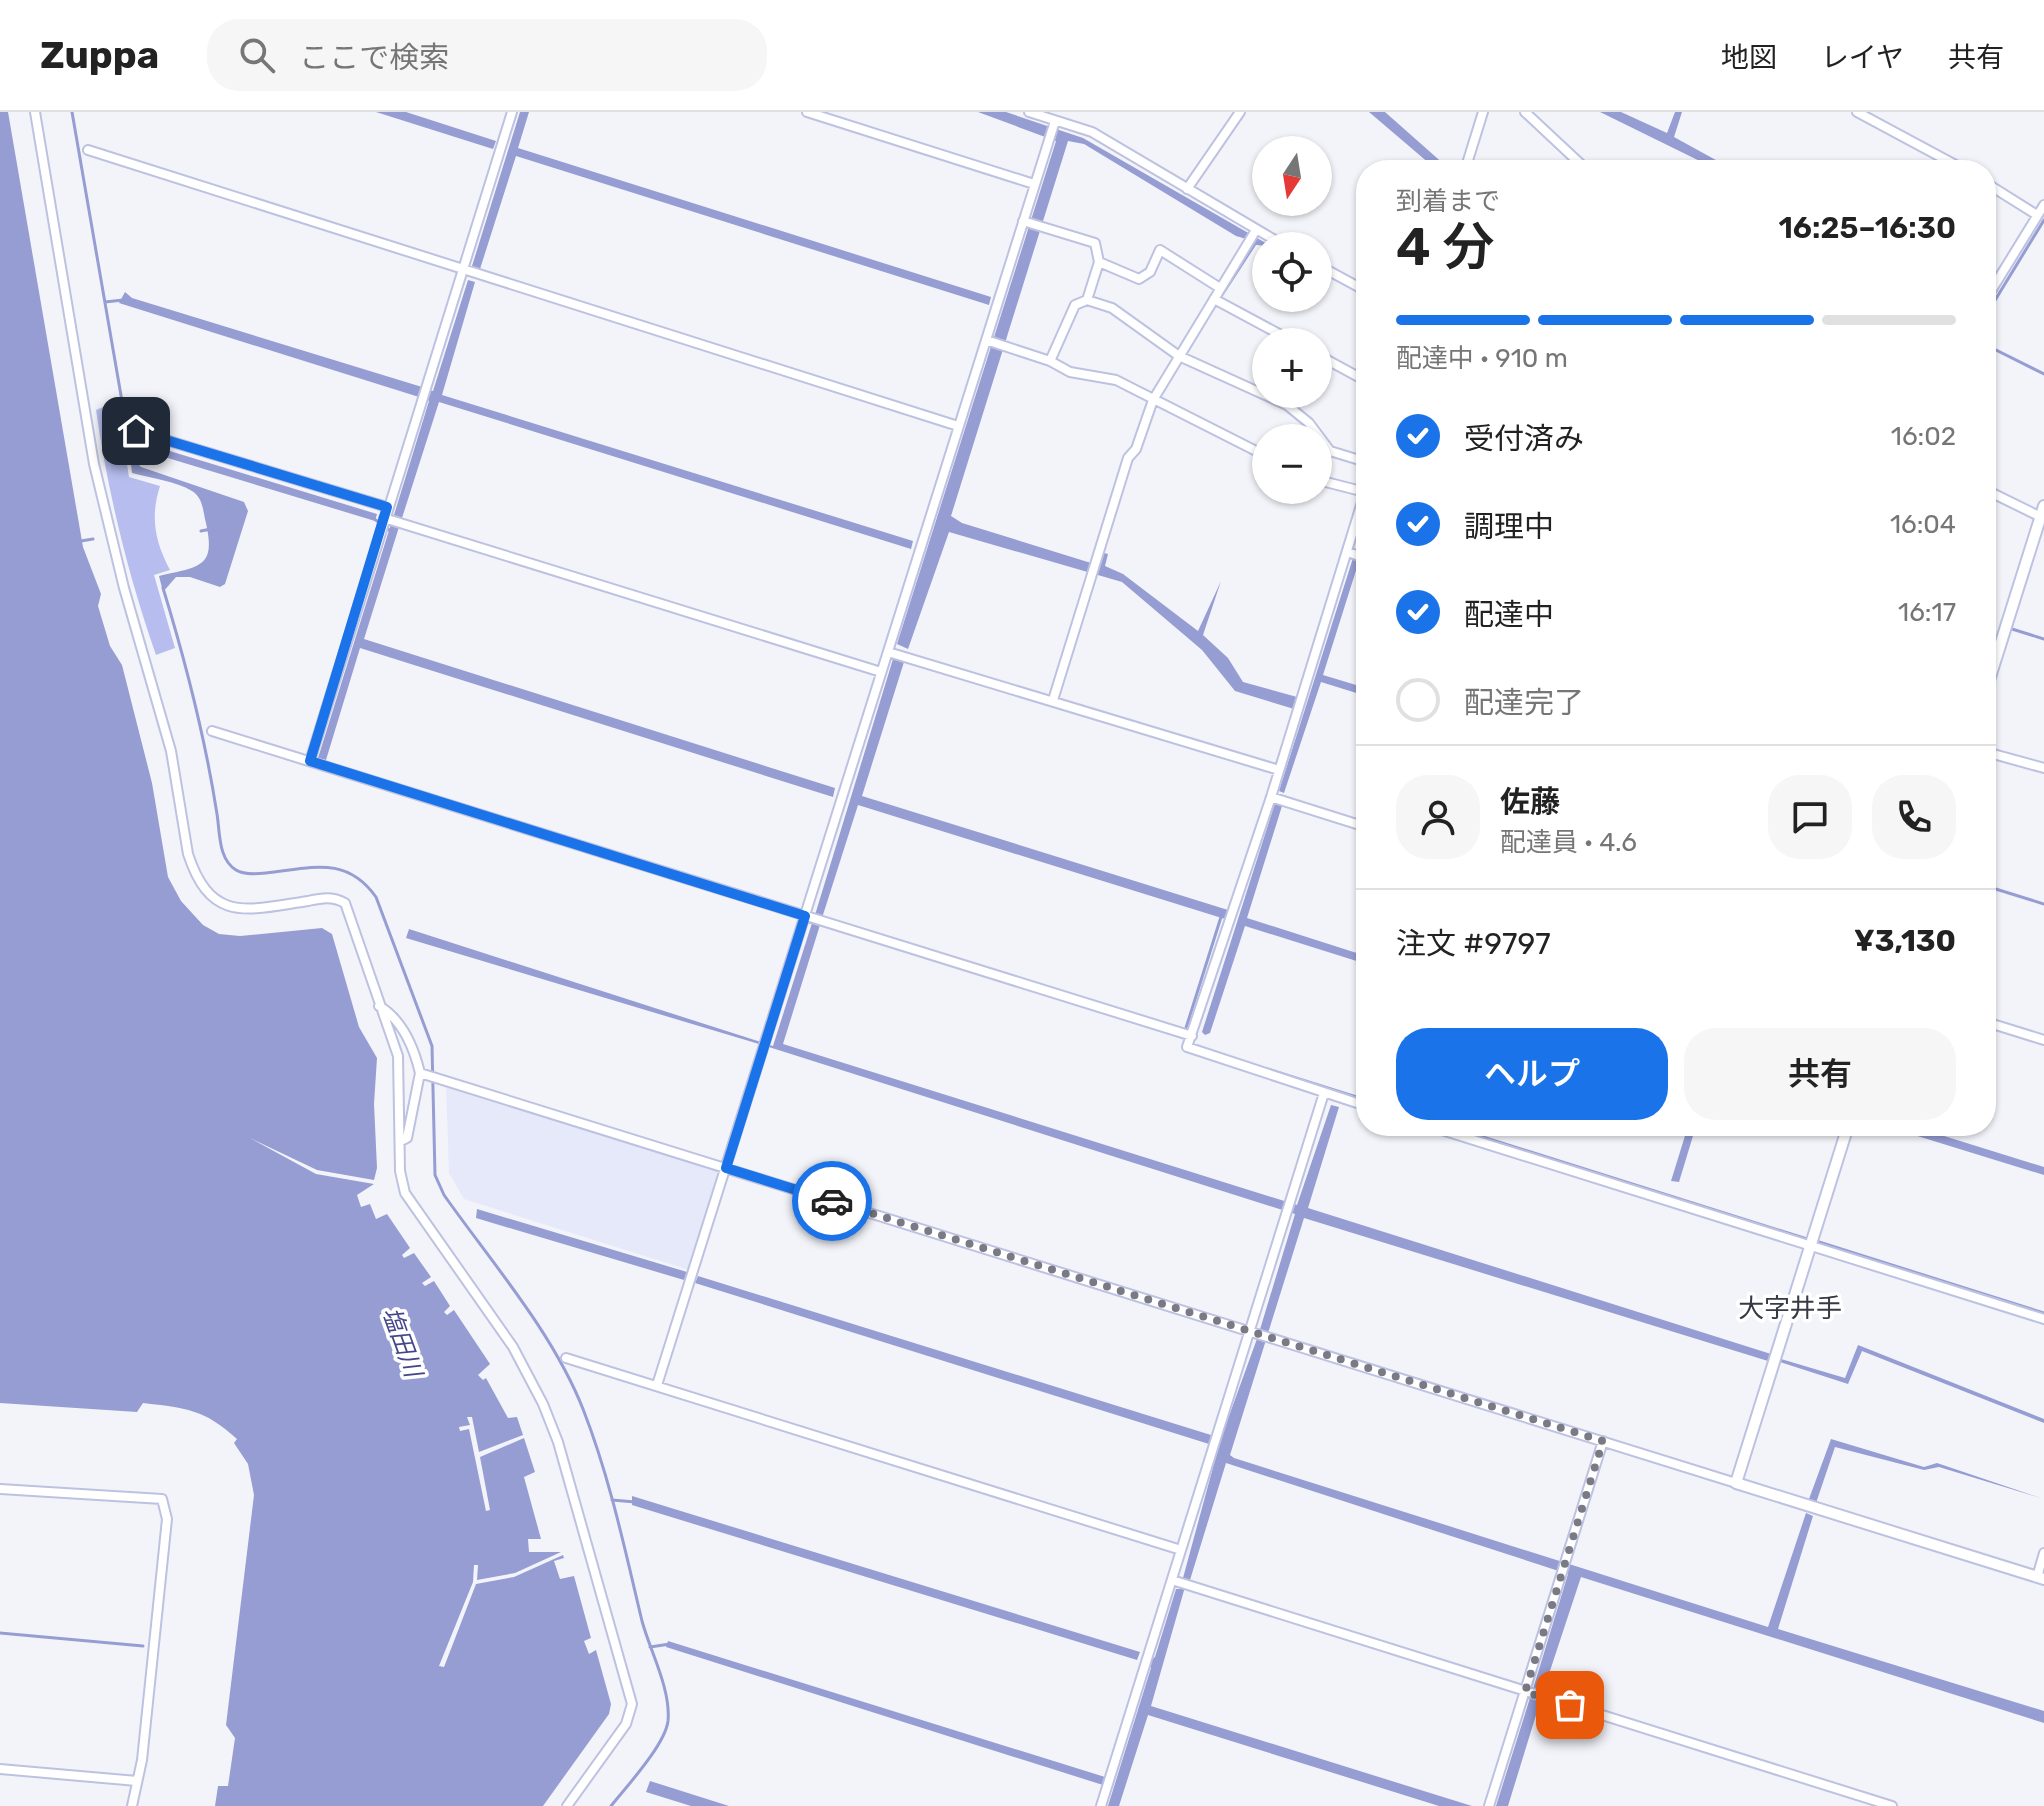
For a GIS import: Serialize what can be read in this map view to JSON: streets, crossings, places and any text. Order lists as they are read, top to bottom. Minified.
{"districts":["大字井手"],"water":["塩田川"],"north":"bottom","page":{"header":"Zuppa","search":"ここで検索","nav":["地図","レイヤ","共有"],"map_buttons":["+","−"],"heading":["4 分","到着まで","16:25–16:30"],"panel":["佐藤","配達員 · 4.6","注文 #9797","¥3,130"],"bar":"配達中 · 910 m","list":[["受付済み","16:02"],["調理中","16:04"],["配達中","16:17"],"配達完了"],"buttons":["ヘルプ","共有"]}}
